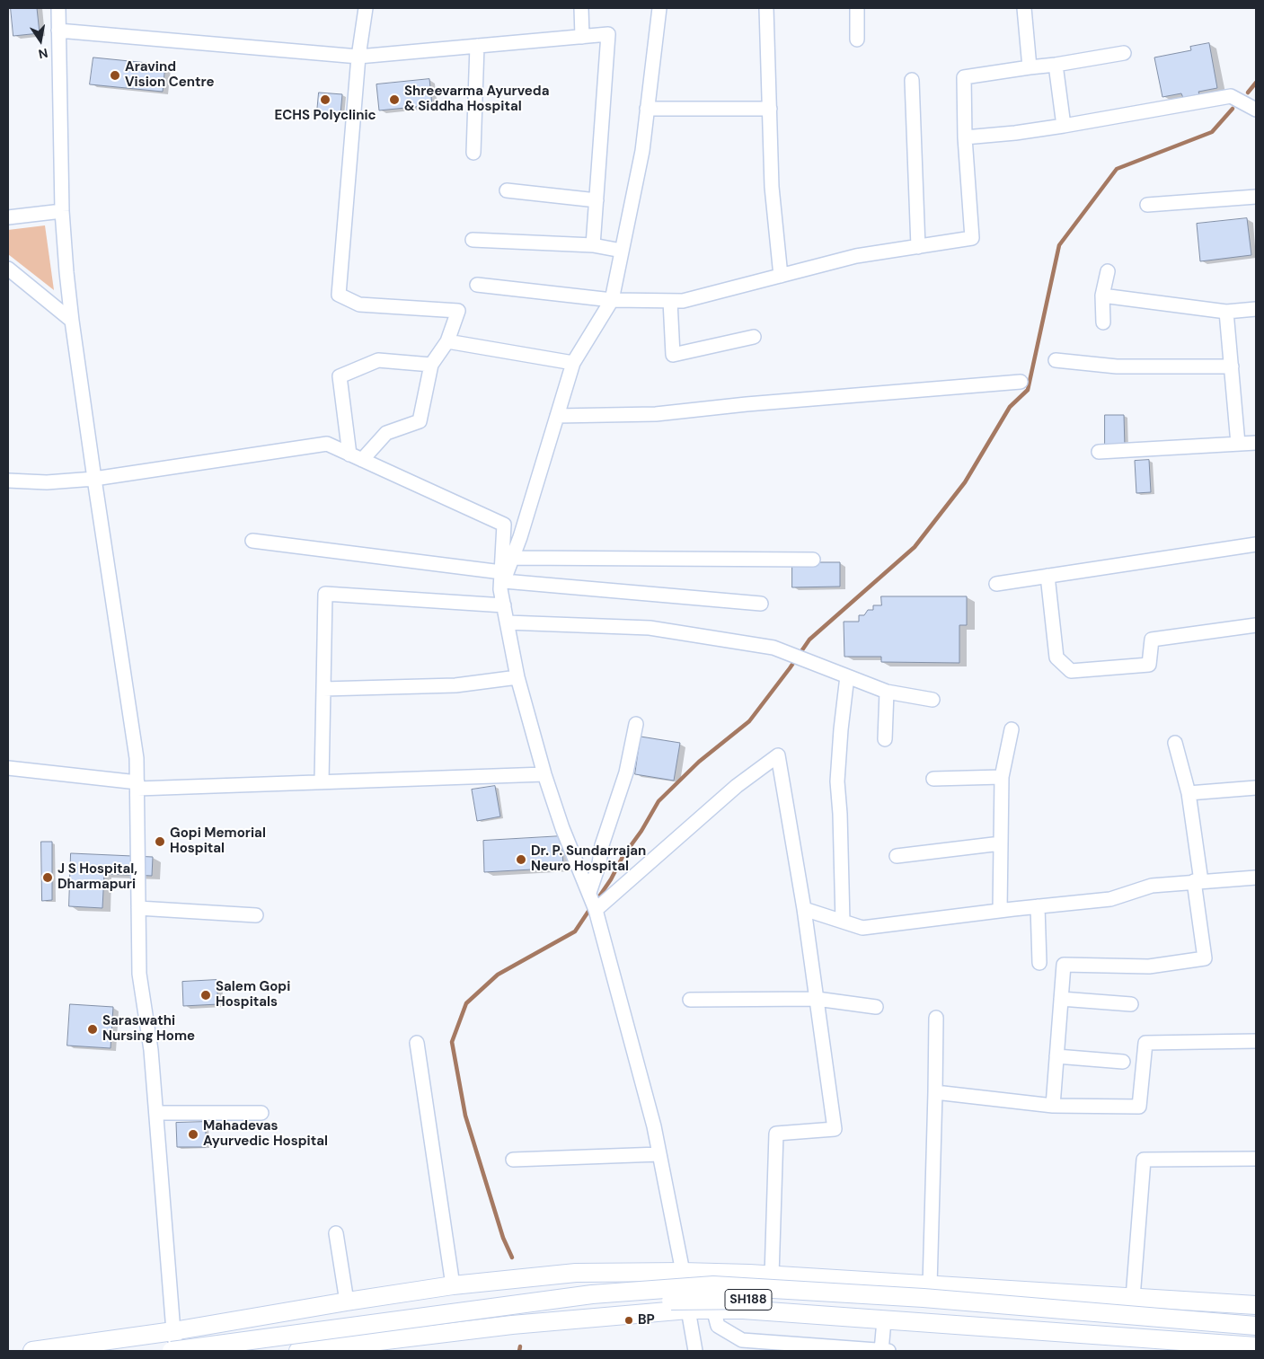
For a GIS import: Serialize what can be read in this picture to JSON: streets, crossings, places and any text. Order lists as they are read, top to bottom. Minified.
{"streets":{"main road":["SH188"]},"places":["Aravind Vision Centre","ECHS Polyclinic","Shreevarma Ayurveda & Siddha Hospital","Gopi Memorial Hospital","Dr. P. Sundarrajan Neuro Hospital","J S Hospital, Dharmapuri","Salem Gopi Hospitals","Saraswathi Nursing Home","Mahadevas Ayurvedic Hospital","BP"],"north":"bottom"}
